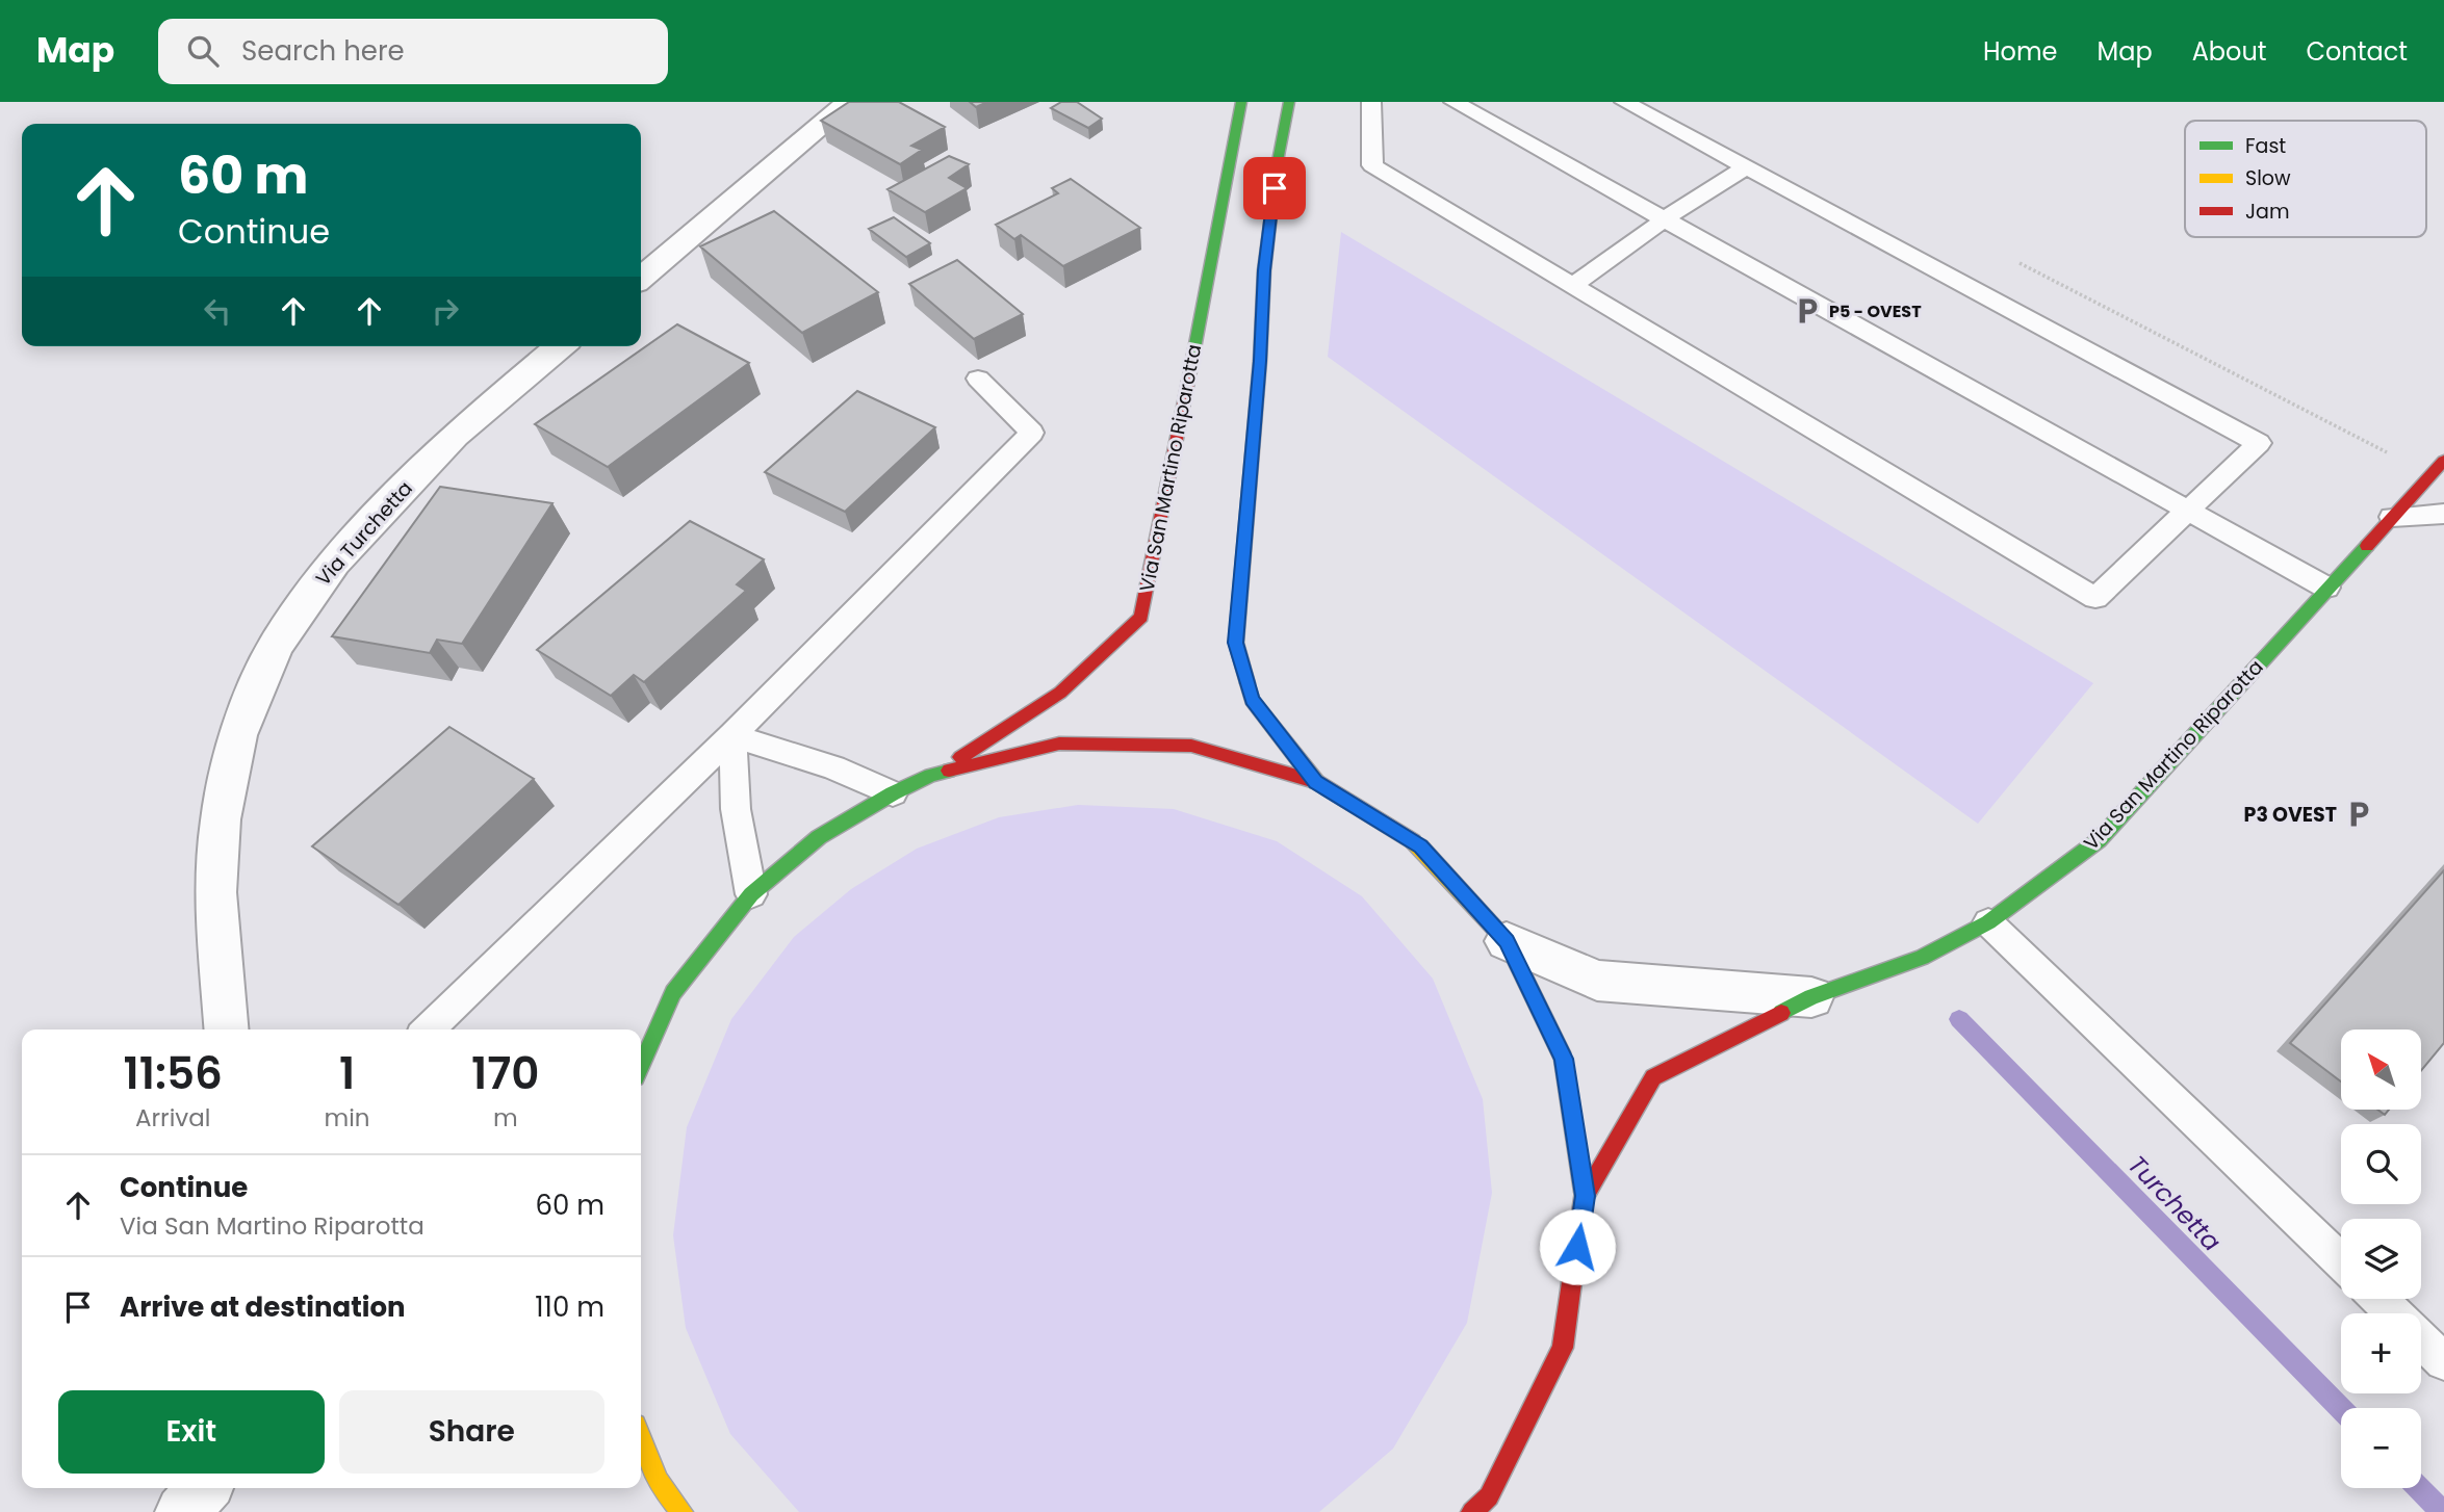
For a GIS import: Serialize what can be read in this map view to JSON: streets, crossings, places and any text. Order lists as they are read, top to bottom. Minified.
{"streets":{"street":["Via San Martino Riparotta","Via Turchetta"]},"water":["Turchetta"],"places":{"parking":["P5 - OVEST","P3 OVEST"]},"legend":["Fast","Slow","Jam"],"north":"top left","page":{"header":"Map","search":"Search here","nav":["Home","Map","About","Contact"],"turn":["60 m","Continue"],"map_buttons":["+","−"],"eta":["11:56","Arrival","1","min","170","m"],"list":[{"name":"Continue","note":"Via San Martino Riparotta","value":"60 m"},{"name":"Arrive at destination","value":"110 m"}],"buttons":["Exit","Share"]}}
